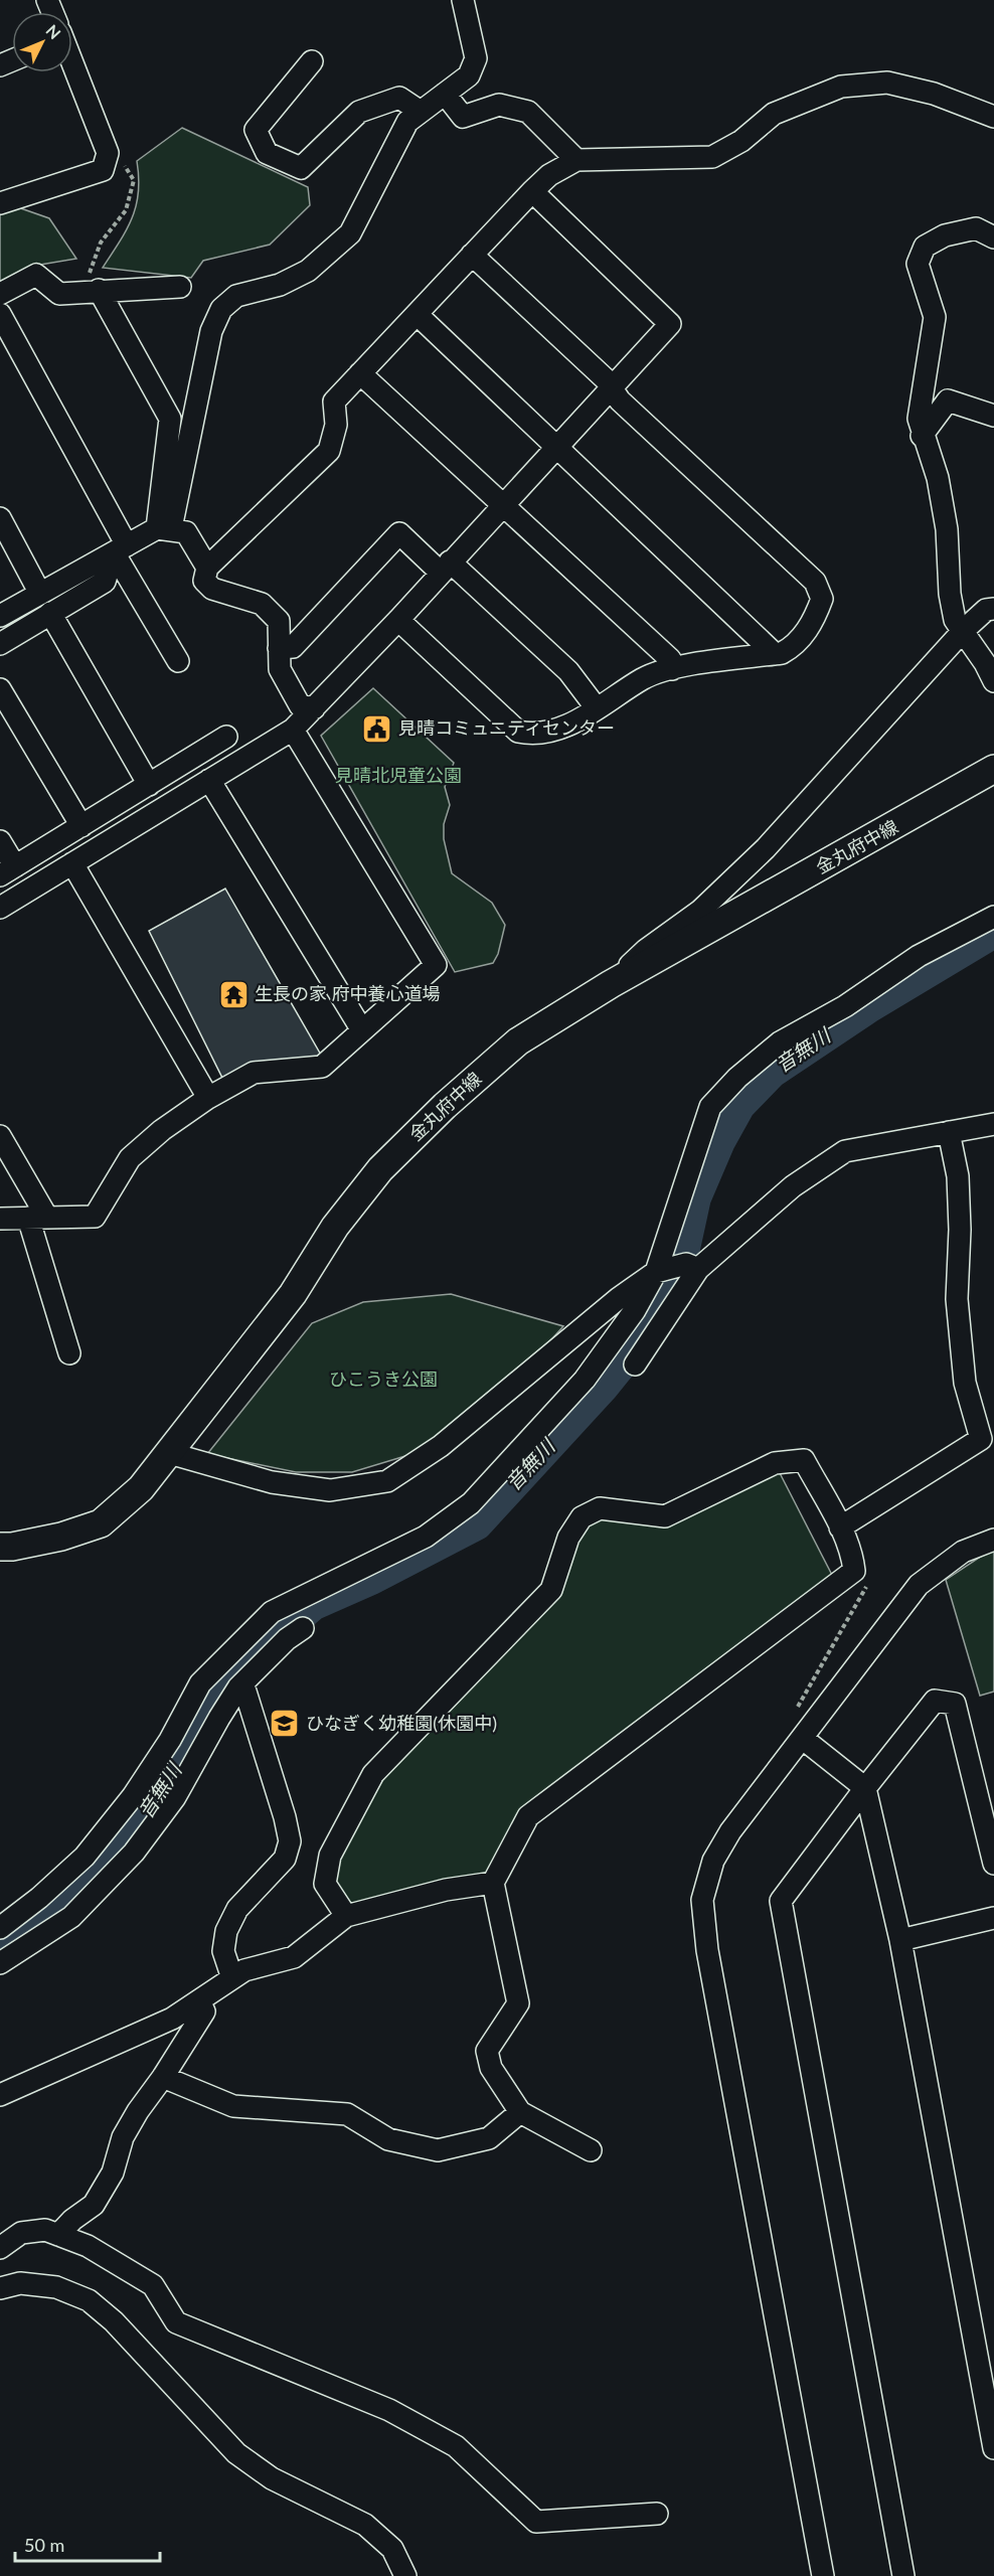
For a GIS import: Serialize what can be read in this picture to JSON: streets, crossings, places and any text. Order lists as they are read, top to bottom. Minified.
{"streets":{"main road":["金丸府中線"]},"water":["音無川"],"parks":["見晴北児童公園","ひこうき公園"],"places":{"public building":["見晴コミュニティセンター"],"temple":["生長の家 府中養心道場"],"school or university":["ひなぎく幼稚園(休園中)"]},"scale_bar":"50 m","north":"top right"}
